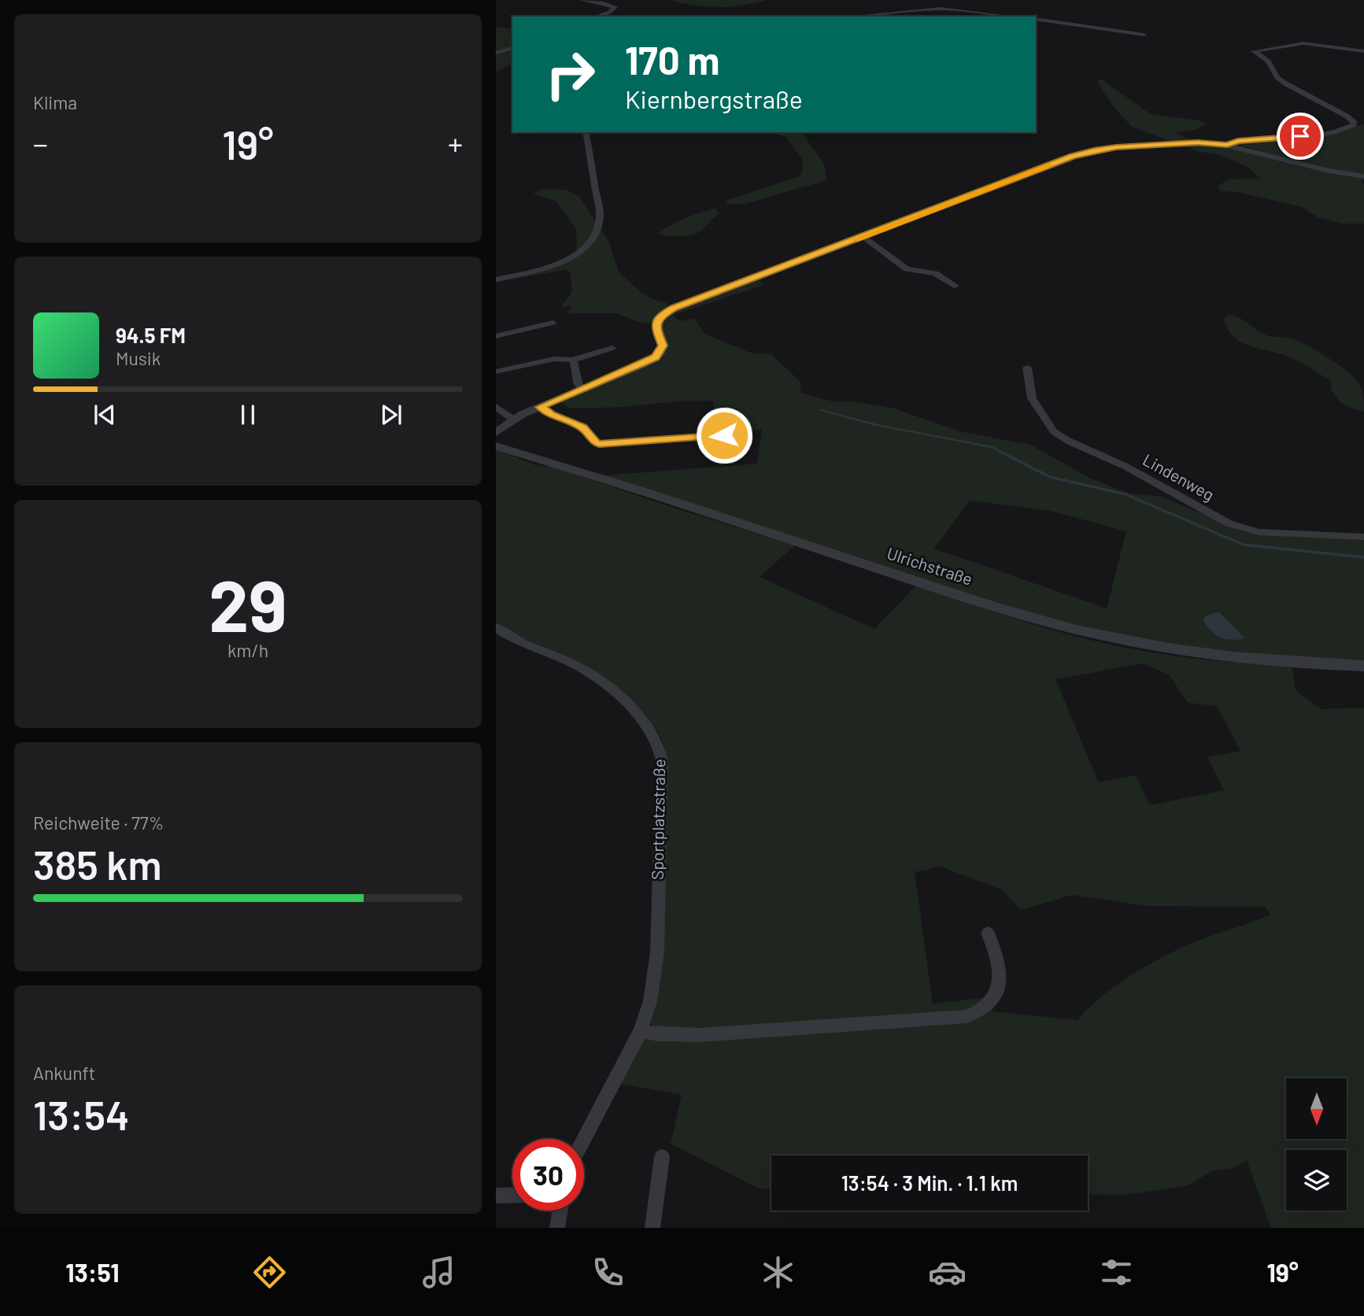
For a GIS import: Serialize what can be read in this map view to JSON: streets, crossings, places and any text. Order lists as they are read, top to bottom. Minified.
{"streets":{"street":["Lindenweg","Ulrichstraße","Sportplatzstraße"]},"north":"bottom","page":{"tile":["Klima",["29","km/h"],["Reichweite · 77%","385 km"],["Ankunft","13:54"]],"turn":["170 m","Kiernbergstraße"],"heat":["−","19°","+"],"song":["94.5 FM","Musik"],"limit":"30","trip":"13:54 · 3 Min. · 1.1 km","tabs":["13:51","19°"]}}
